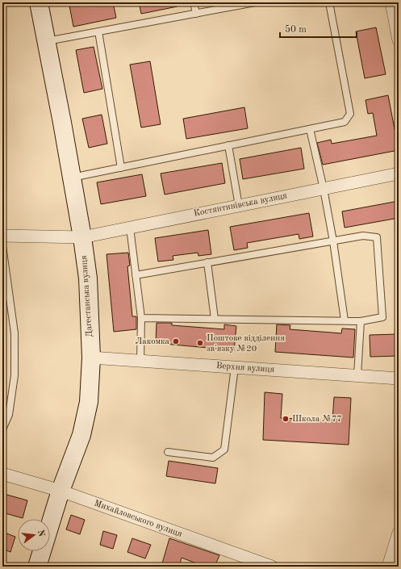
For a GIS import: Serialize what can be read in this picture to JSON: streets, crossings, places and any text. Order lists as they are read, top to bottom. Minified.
{"streets":{"street":["Костянтинівська вулиця","Дагестанська вулиця","Верхня вулиця","Михайловського вулиця"]},"crossings":[["Костянтинівська вулиця","Дагестанська вулиця"],["Дагестанська вулиця","Верхня вулиця"],["Дагестанська вулиця","Михайловського вулиця"]],"places":["Лакомка","Поштове відділення зв'язку №20","Школа №77"],"scale_bar":"50 m","north":"right"}
